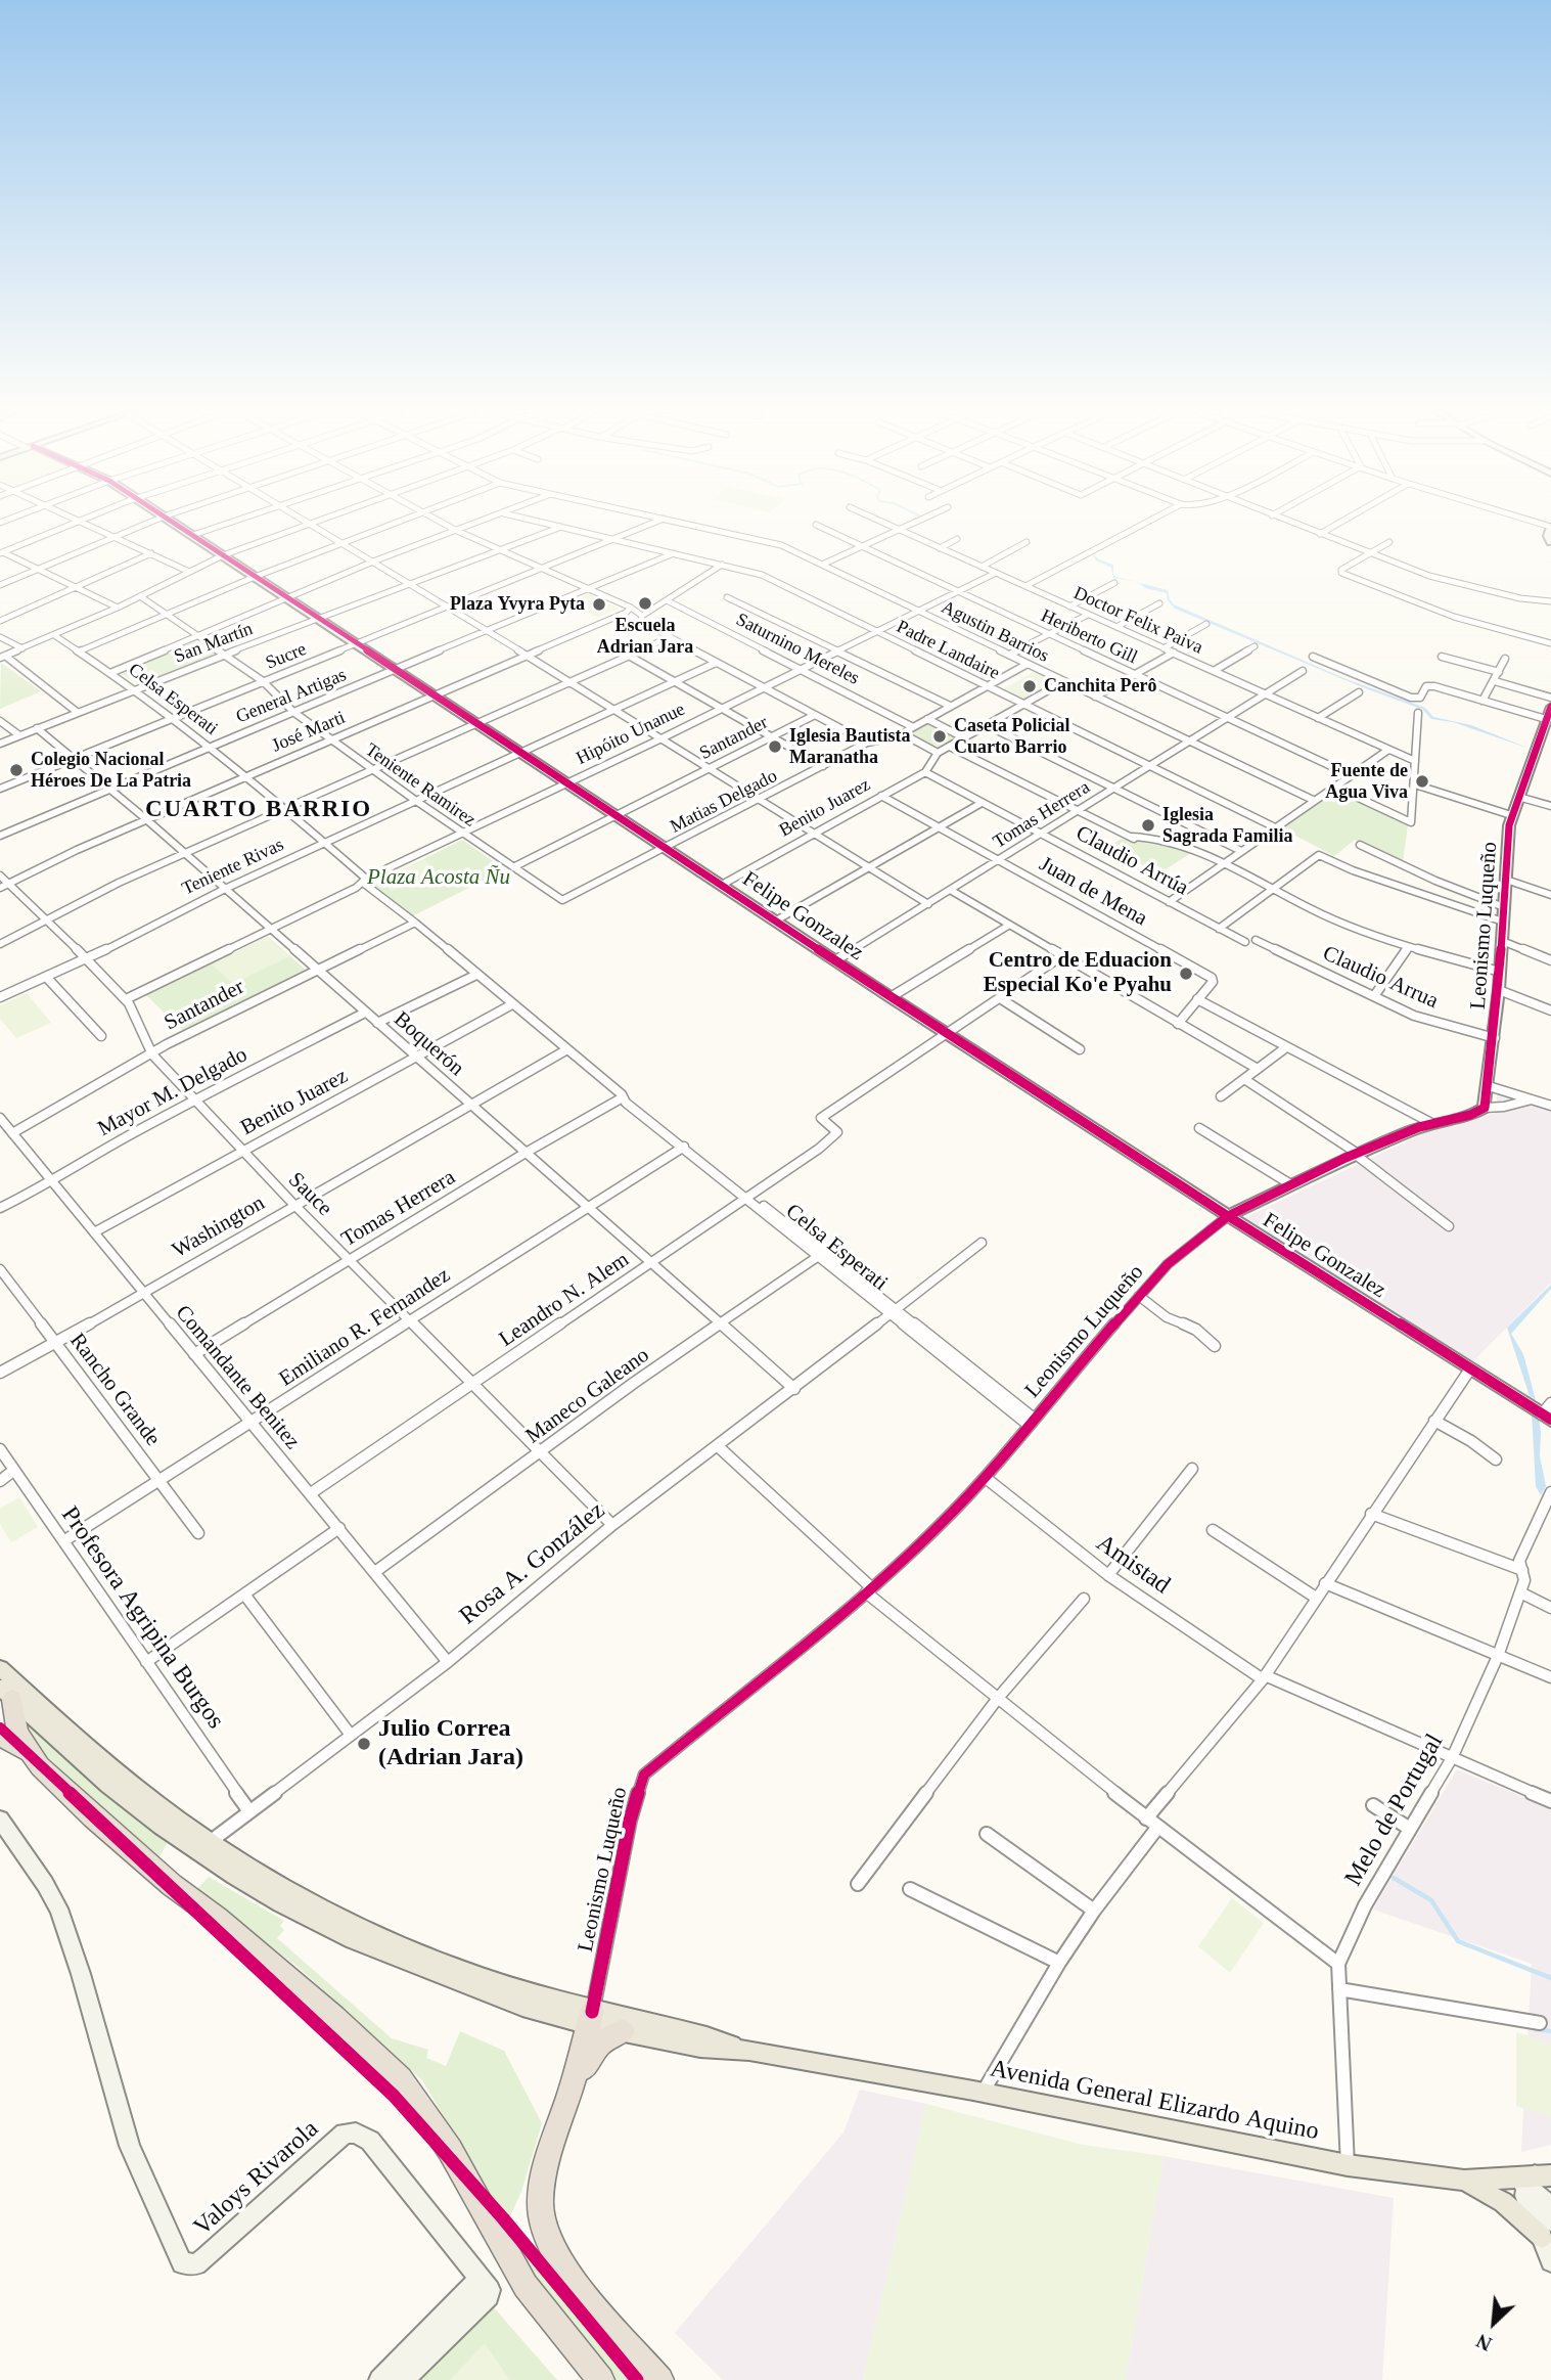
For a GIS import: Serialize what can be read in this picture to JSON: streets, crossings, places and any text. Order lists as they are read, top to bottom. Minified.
{"streets":{"main road":["Avenida General Elizardo Aquino"],"street":["Doctor Felix Paiva","Agustin Barrios","Heriberto Gill","San Martín","Saturnino Mereles","Padre Landaire","Sucre","General Artigas","Celsa Esperati","José Marti","Hipóito Unanue","Santander","Teniente Ramirez","Matias Delgado","Benito Juarez","Tomas Herrera","Claudio Arrúa","Teniente Rivas","Juan de Mena","Felipe Gonzalez","Leonismo Luqueño","Claudio Arrua","Boquerón","Mayor M. Delgado","Sauce","Washington","Leandro N. Alem","Emiliano R. Fernandez","Comandante Benitez","Rancho Grande","Maneco Galeano","Rosa A. González","Amistad","Profesora Agripina Burgos","Melo de Portugal","Valoys Rivarola"]},"crossings":[["Doctor Felix Paiva","Hipóito Unanue"],["Doctor Felix Paiva","Tomas Herrera"],["Agustin Barrios","Hipóito Unanue"],["Agustin Barrios","Matias Delgado"],["Agustin Barrios","Tomas Herrera"],["Heriberto Gill","Hipóito Unanue"],["Heriberto Gill","Tomas Herrera"],["San Martín","Padre Landaire"],["San Martín","Celsa Esperati"],["San Martín","Teniente Ramirez"],["San Martín","Felipe Gonzalez"],["San Martín","Boquerón"],["Saturnino Mereles","Hipóito Unanue"],["Saturnino Mereles","Matias Delgado"],["Padre Landaire","Sucre"],["Padre Landaire","General Artigas"],["Padre Landaire","Hipóito Unanue"],["Padre Landaire","Matias Delgado"],["Padre Landaire","Tomas Herrera"],["Sucre","Celsa Esperati"],["Sucre","Teniente Ramirez"],["Sucre","Felipe Gonzalez"],["Sucre","Boquerón"],["General Artigas","Celsa Esperati"],["General Artigas","Teniente Ramirez"],["General Artigas","Felipe Gonzalez"],["General Artigas","Boquerón"],["Celsa Esperati","José Marti"],["Celsa Esperati","Hipóito Unanue"],["Celsa Esperati","Santander"],["Celsa Esperati","Benito Juarez"],["Celsa Esperati","Tomas Herrera"],["Celsa Esperati","Teniente Rivas"],["Celsa Esperati","Leonismo Luqueño"],["Celsa Esperati","Washington"],["Celsa Esperati","Leandro N. Alem"],["Celsa Esperati","Emiliano R. Fernandez"],["Celsa Esperati","Maneco Galeano"],["Celsa Esperati","Rosa A. González"],["José Marti","Teniente Ramirez"],["José Marti","Felipe Gonzalez"],["José Marti","Boquerón"],["José Marti","Sauce"],["Hipóito Unanue","Teniente Ramirez"],["Hipóito Unanue","Felipe Gonzalez"],["Hipóito Unanue","Boquerón"],["Hipóito Unanue","Sauce"],["Santander","Teniente Ramirez"],["Santander","Matias Delgado"],["Santander","Felipe Gonzalez"],["Santander","Boquerón"],["Santander","Sauce"],["Santander","Comandante Benitez"],["Teniente Ramirez","Matias Delgado"],["Teniente Ramirez","Teniente Rivas"],["Matias Delgado","Felipe Gonzalez"],["Benito Juarez","Claudio Arrúa"],["Benito Juarez","Juan de Mena"],["Benito Juarez","Felipe Gonzalez"],["Benito Juarez","Boquerón"],["Benito Juarez","Sauce"],["Benito Juarez","Comandante Benitez"],["Tomas Herrera","Claudio Arrúa"],["Tomas Herrera","Juan de Mena"],["Tomas Herrera","Felipe Gonzalez"],["Tomas Herrera","Boquerón"],["Tomas Herrera","Sauce"],["Tomas Herrera","Comandante Benitez"],["Teniente Rivas","Felipe Gonzalez"],["Teniente Rivas","Boquerón"],["Teniente Rivas","Sauce"],["Felipe Gonzalez","Leonismo Luqueño"],["Felipe Gonzalez","Leandro N. Alem"],["Leonismo Luqueño","Claudio Arrua"],["Leonismo Luqueño","Amistad"],["Leonismo Luqueño","Avenida General Elizardo Aquino"],["Boquerón","Mayor M. Delgado"],["Boquerón","Washington"],["Boquerón","Leandro N. Alem"],["Boquerón","Emiliano R. Fernandez"],["Boquerón","Maneco Galeano"],["Boquerón","Rosa A. González"],["Mayor M. Delgado","Sauce"],["Mayor M. Delgado","Comandante Benitez"],["Sauce","Washington"],["Sauce","Leandro N. Alem"],["Sauce","Emiliano R. Fernandez"],["Sauce","Maneco Galeano"],["Sauce","Rosa A. González"],["Washington","Comandante Benitez"],["Washington","Rancho Grande"],["Leandro N. Alem","Comandante Benitez"],["Emiliano R. Fernandez","Comandante Benitez"],["Emiliano R. Fernandez","Rancho Grande"],["Emiliano R. Fernandez","Profesora Agripina Burgos"],["Comandante Benitez","Maneco Galeano"],["Comandante Benitez","Rosa A. González"],["Rosa A. González","Profesora Agripina Burgos"],["Rosa A. González","Avenida General Elizardo Aquino"],["Amistad","Melo de Portugal"],["Melo de Portugal","Avenida General Elizardo Aquino"]],"districts":["CUARTO BARRIO"],"parks":["Plaza Acosta Ñu"],"places":["Escuela Adrian Jara","Plaza Yvyra Pyta","Canchita Perô","Caseta Policial Cuarto Barrio","Iglesia Bautista Maranatha","Colegio Nacional Héroes De La Patria","Fuente de Agua Viva","Iglesia Sagrada Familia","Centro de Eduacion Especial Ko'e Pyahu","Julio Correa (Adrian Jara)"],"north":"bottom left"}
